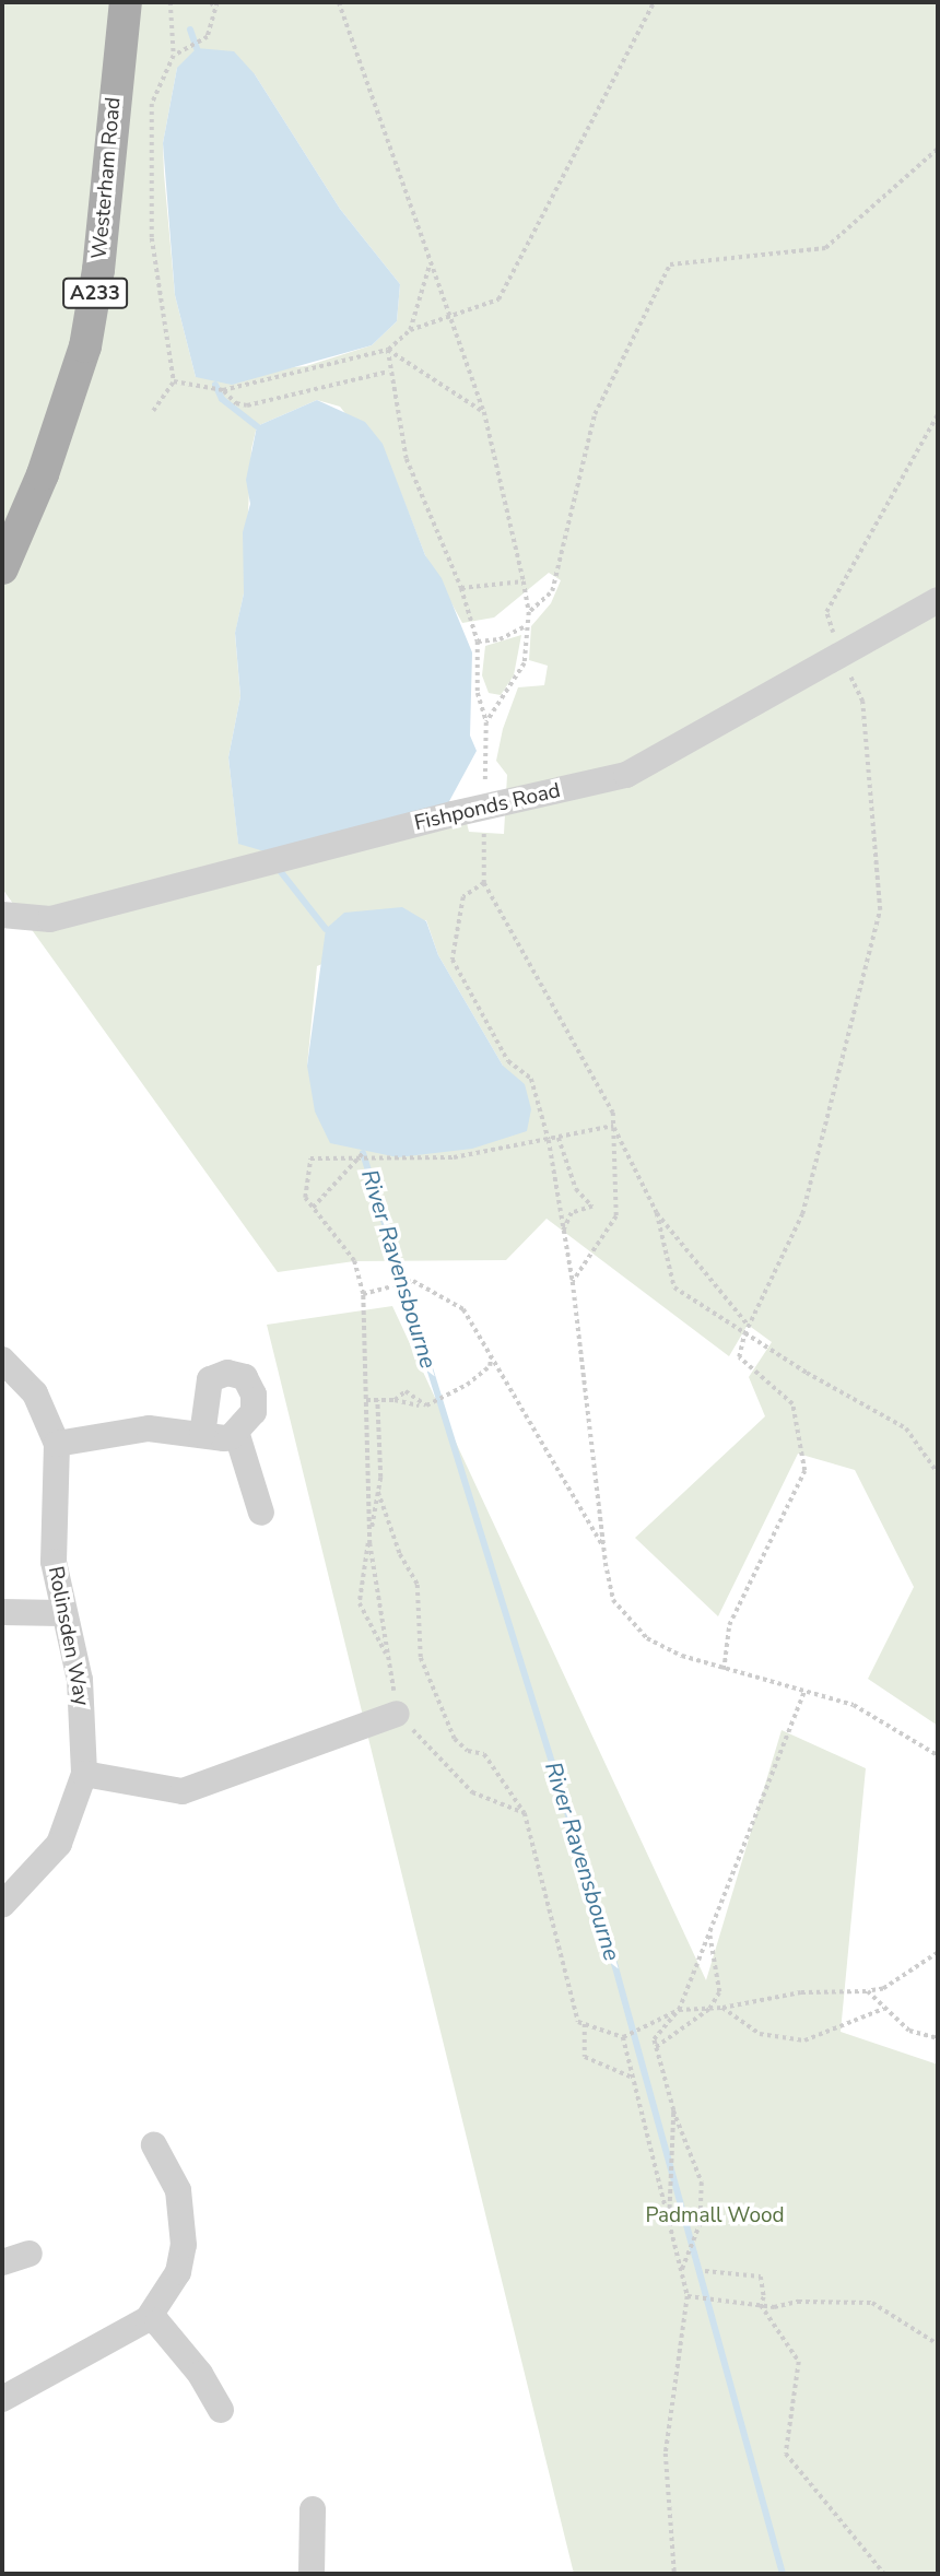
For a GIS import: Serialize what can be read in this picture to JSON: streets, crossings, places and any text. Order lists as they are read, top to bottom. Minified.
{"streets":{"main road":["Westerham Road","A233"],"street":["Fishponds Road","Rolinsden Way"]},"water":["River Ravensbourne"],"parks":["Padmall Wood"]}
